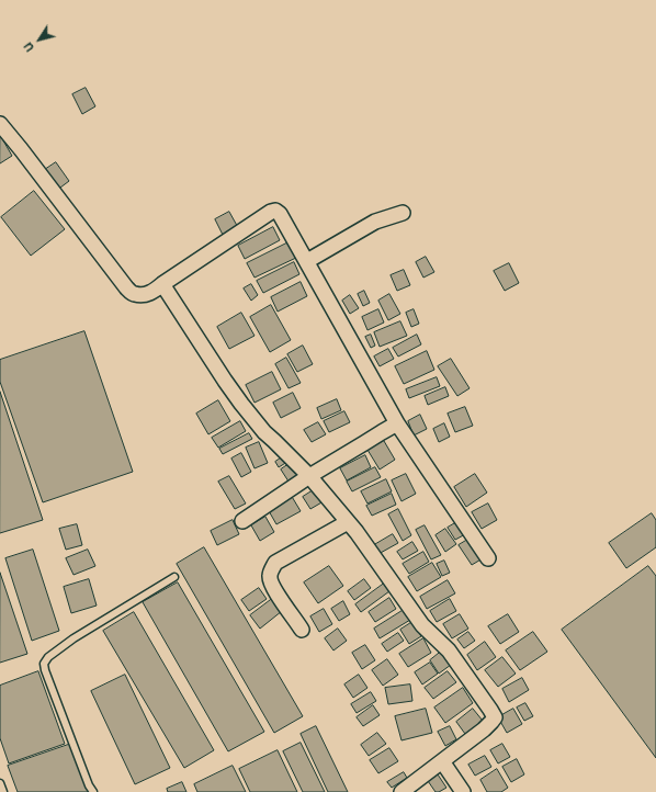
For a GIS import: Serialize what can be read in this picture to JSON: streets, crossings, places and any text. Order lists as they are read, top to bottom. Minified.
{"north":"bottom left"}
